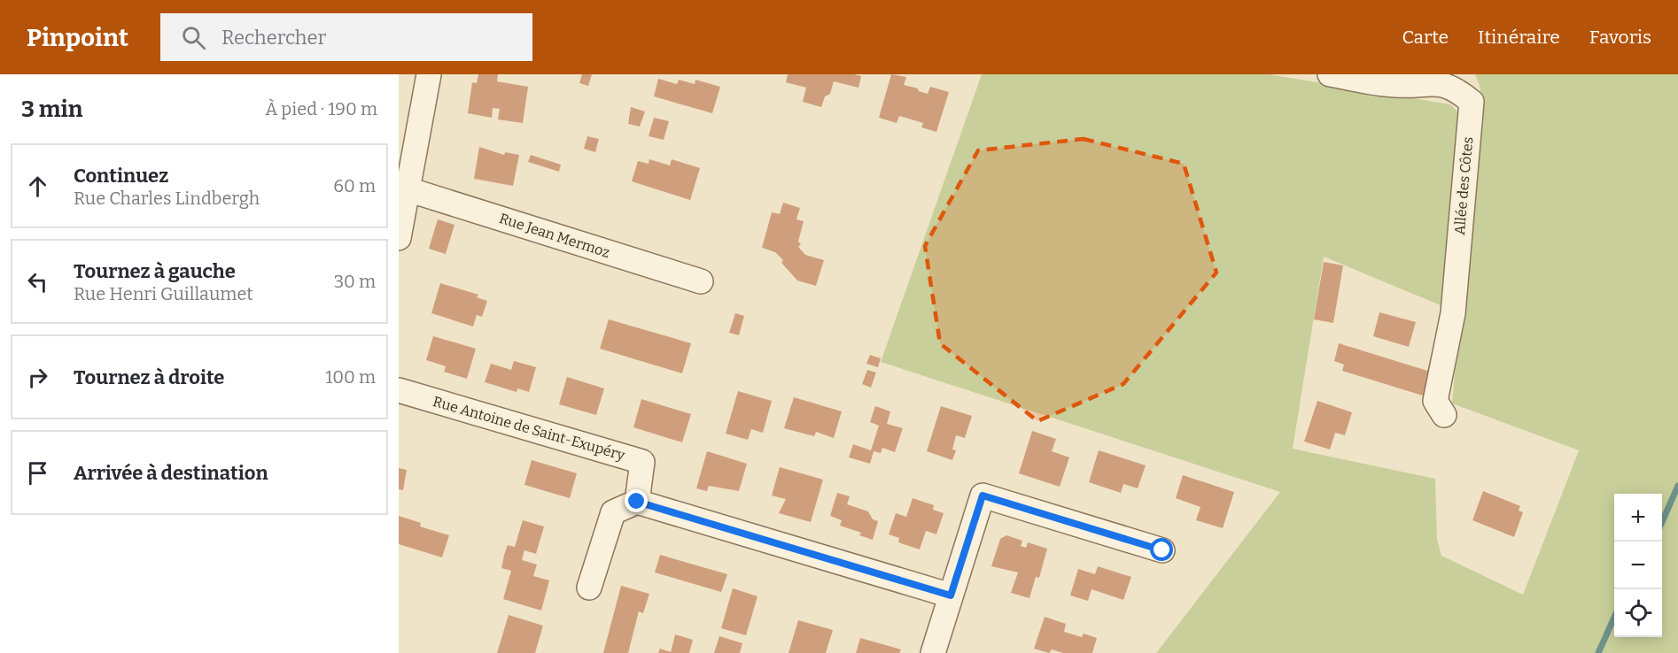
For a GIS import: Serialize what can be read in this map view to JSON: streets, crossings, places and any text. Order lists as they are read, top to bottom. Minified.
{"streets":{"street":["Allée des Côtes","Rue Jean Mermoz","Rue Antoine de Saint-Exupéry"]},"page":{"header":"Pinpoint","search":"Rechercher","nav":["Carte","Itinéraire","Favoris"],"heading":["3 min","À pied · 190 m"],"list":[["Continuez","Rue Charles Lindbergh","60 m"],["Tournez à gauche","Rue Henri Guillaumet","30 m"],["Tournez à droite","100 m"],"Arrivée à destination"],"map_buttons":["+","−"]}}
